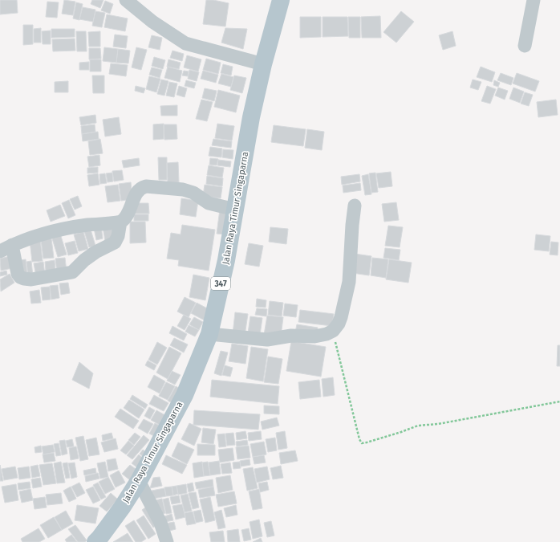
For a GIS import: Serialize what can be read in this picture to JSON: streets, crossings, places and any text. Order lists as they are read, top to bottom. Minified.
{"streets":{"main road":["Jalan Raya Timur Singaparna","347"]}}
